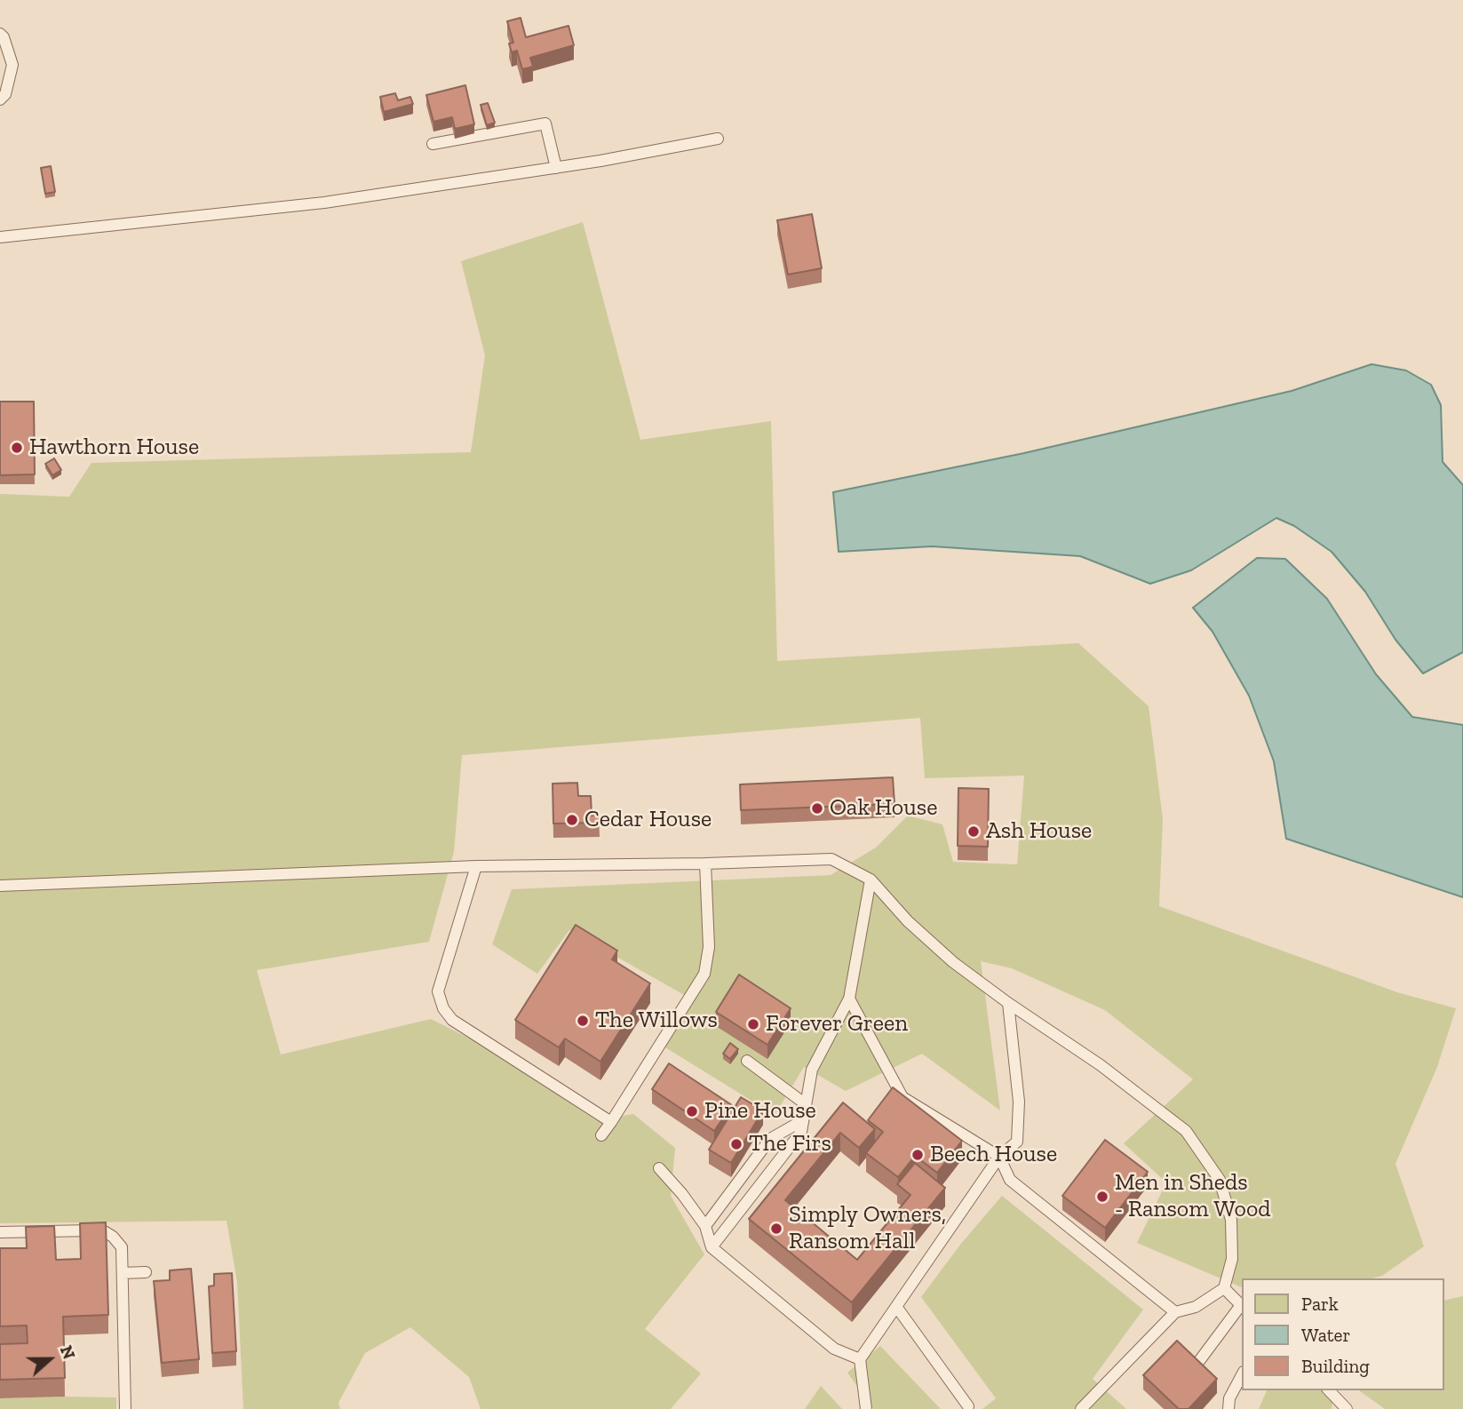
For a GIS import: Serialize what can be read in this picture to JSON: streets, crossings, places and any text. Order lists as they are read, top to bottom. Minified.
{"places":["Hawthorn House","Oak House","Cedar House","Ash House","The Willows","Forever Green","Pine House","The Firs","Beech House","Men in Sheds - Ransom Wood","Simply Owners, Ransom Hall"],"legend":["Park","Water","Building"],"north":"right"}
